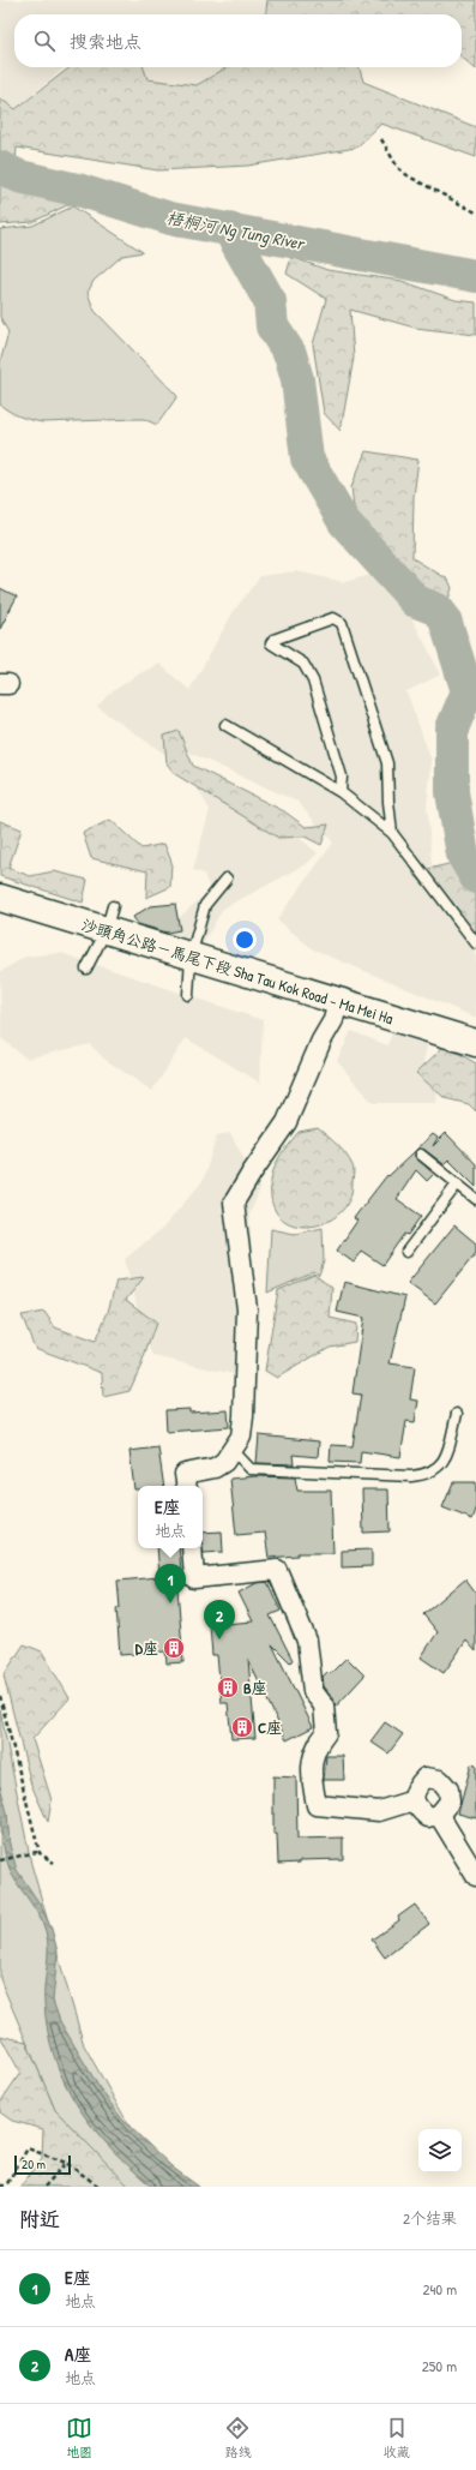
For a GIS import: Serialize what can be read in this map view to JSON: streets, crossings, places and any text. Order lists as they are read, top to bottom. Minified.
{"streets":{"main road":["沙頭角公路－馬尾下段 Sha Tau Kok Road – Ma Mei Ha"]},"water":["梧桐河 Ng Tung River"],"places":{"building":["D座","B座","C座"]},"scale_bar":"20 m","page":{"search":"搜索地点","popup":["E座","地点"],"pins":["1","2"],"scale":"20 m","heading":["附近","2个结果"],"list":[{"mark":"1","name":"E座","note":"地点","value":"240 m"},{"mark":"2","name":"A座","note":"地点","value":"250 m"}],"nav":["地图","路线","收藏"]}}
